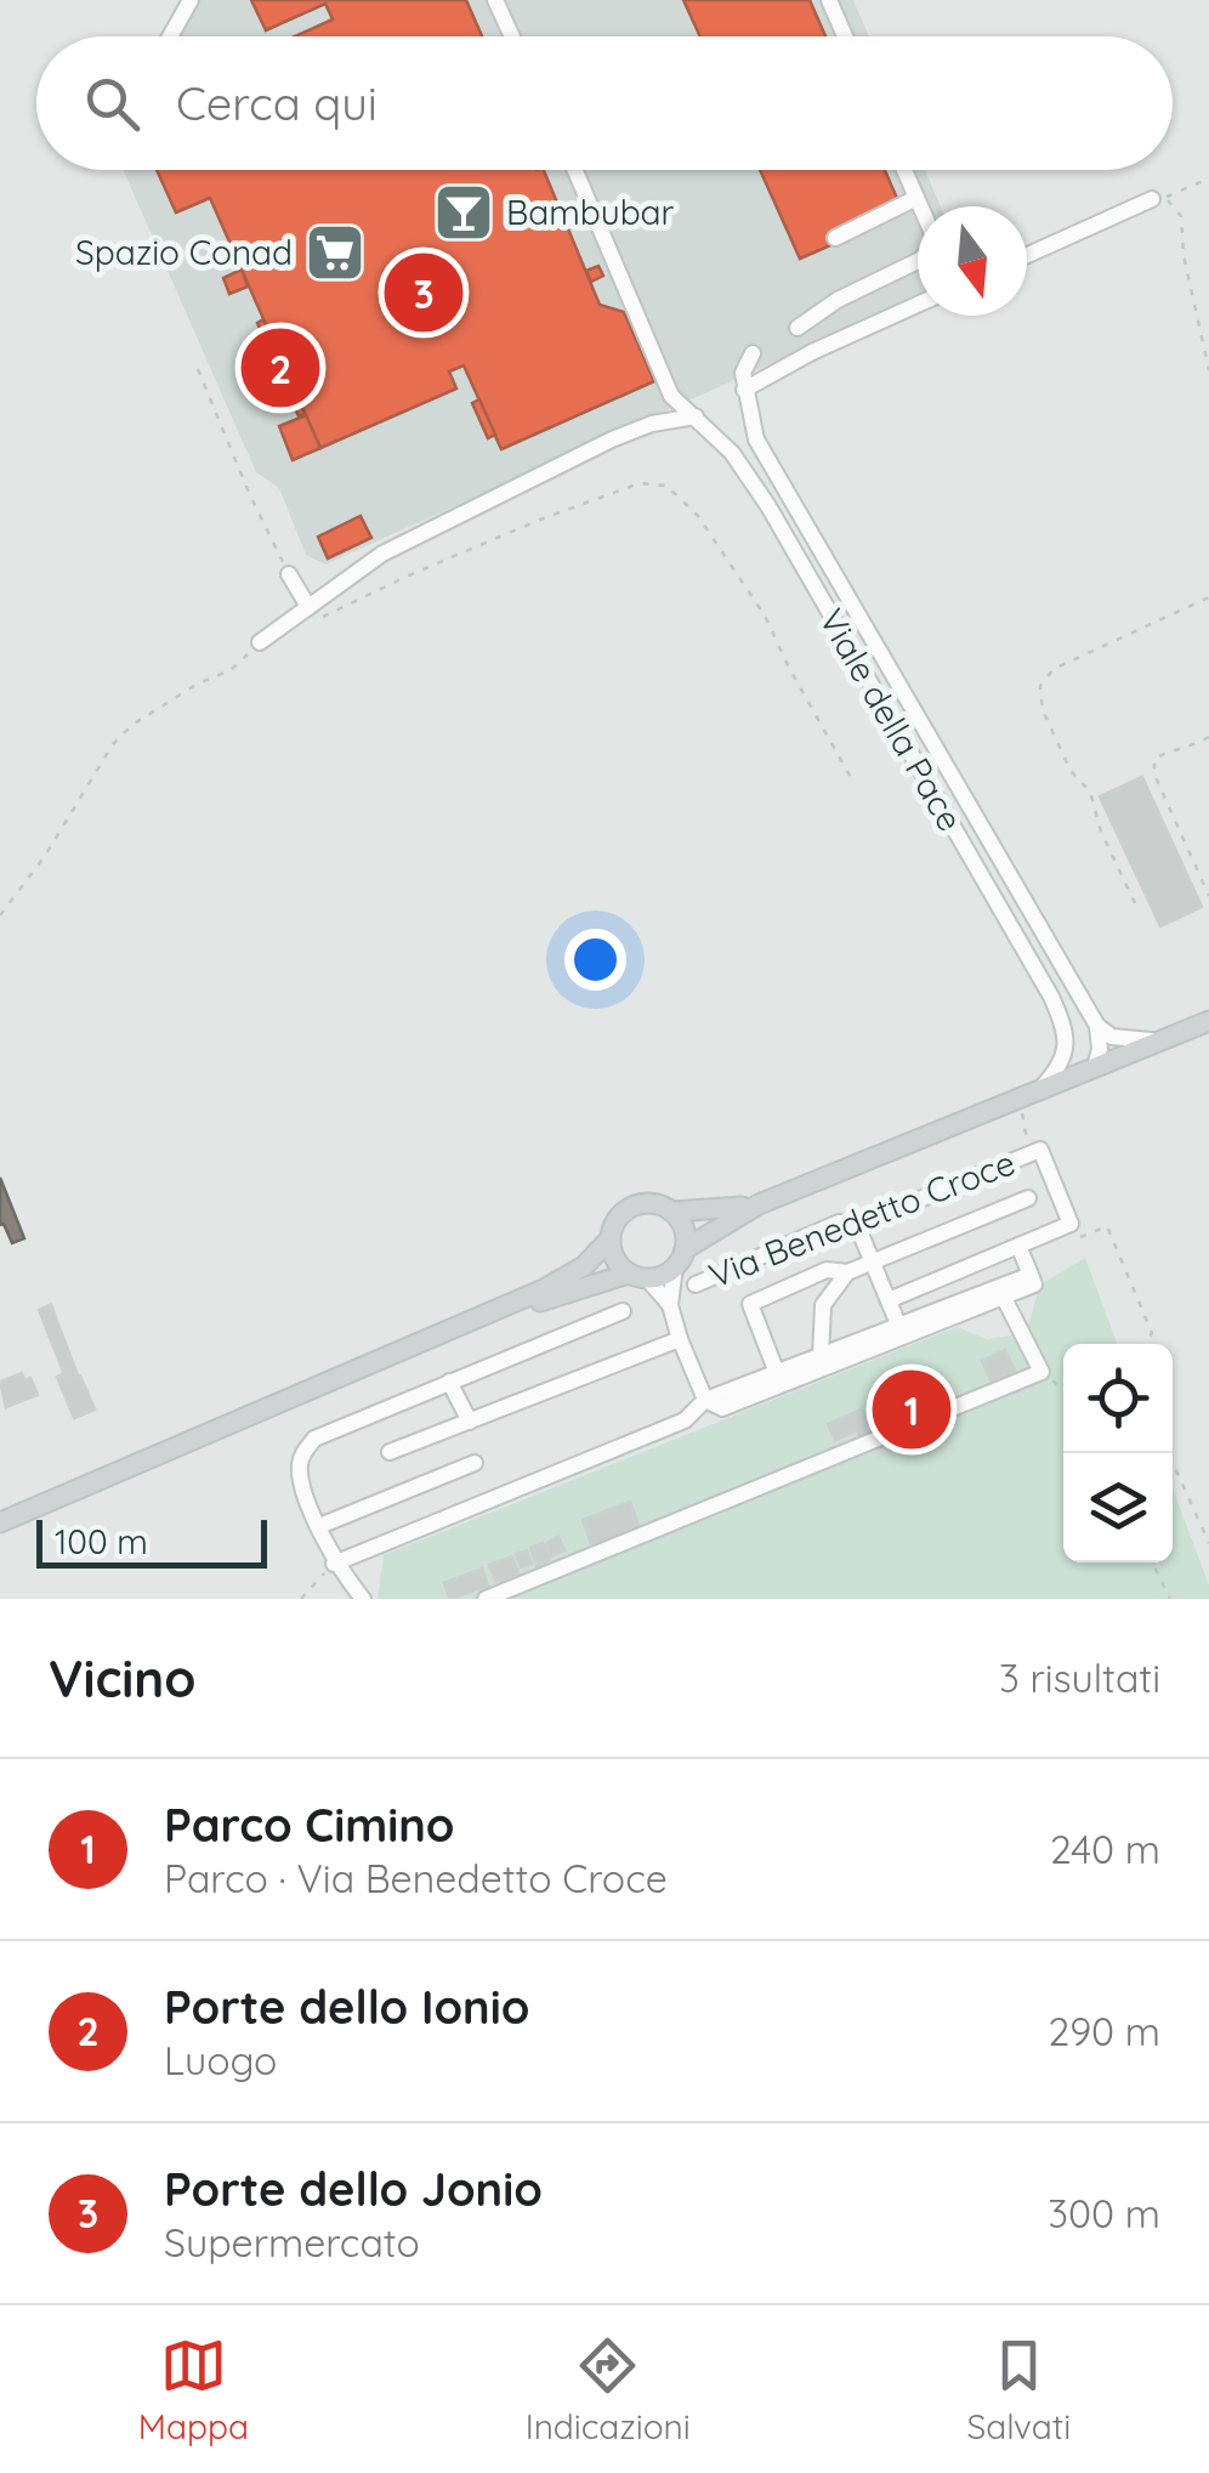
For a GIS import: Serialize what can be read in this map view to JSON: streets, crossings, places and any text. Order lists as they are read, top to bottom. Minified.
{"streets":{"street":["Viale della Pace","Via Benedetto Croce"]},"places":{"bar":["Bambubar"],"supermarket":["Spazio Conad"]},"scale_bar":"100 m","north":"bottom","page":{"search":"Cerca qui","pins":["3","2","1"],"scale":"100 m","heading":["Vicino","3 risultati"],"list":[{"mark":"1","name":"Parco Cimino","note":"Parco · Via Benedetto Croce","value":"240 m"},{"mark":"2","name":"Porte dello Ionio","note":"Luogo","value":"290 m"},{"mark":"3","name":"Porte dello Jonio","note":"Supermercato","value":"300 m"}],"nav":["Mappa","Indicazioni","Salvati"]}}
